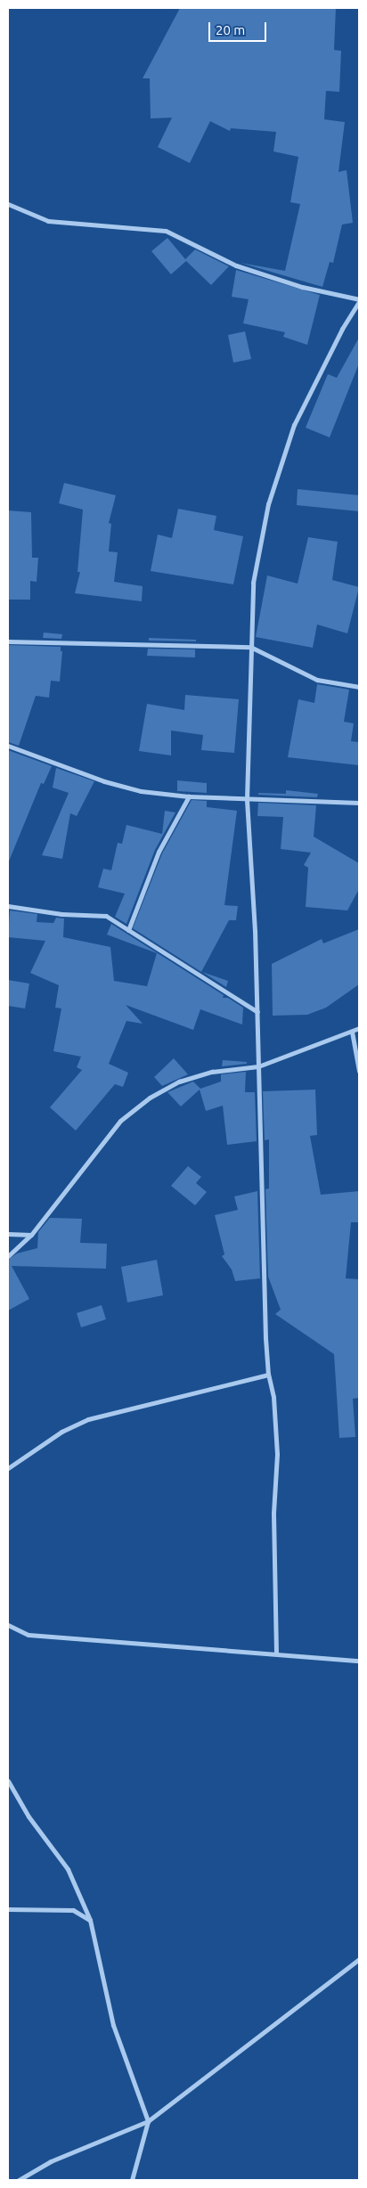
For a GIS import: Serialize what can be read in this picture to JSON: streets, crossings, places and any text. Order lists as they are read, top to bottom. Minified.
{"scale_bar":"20 m"}
